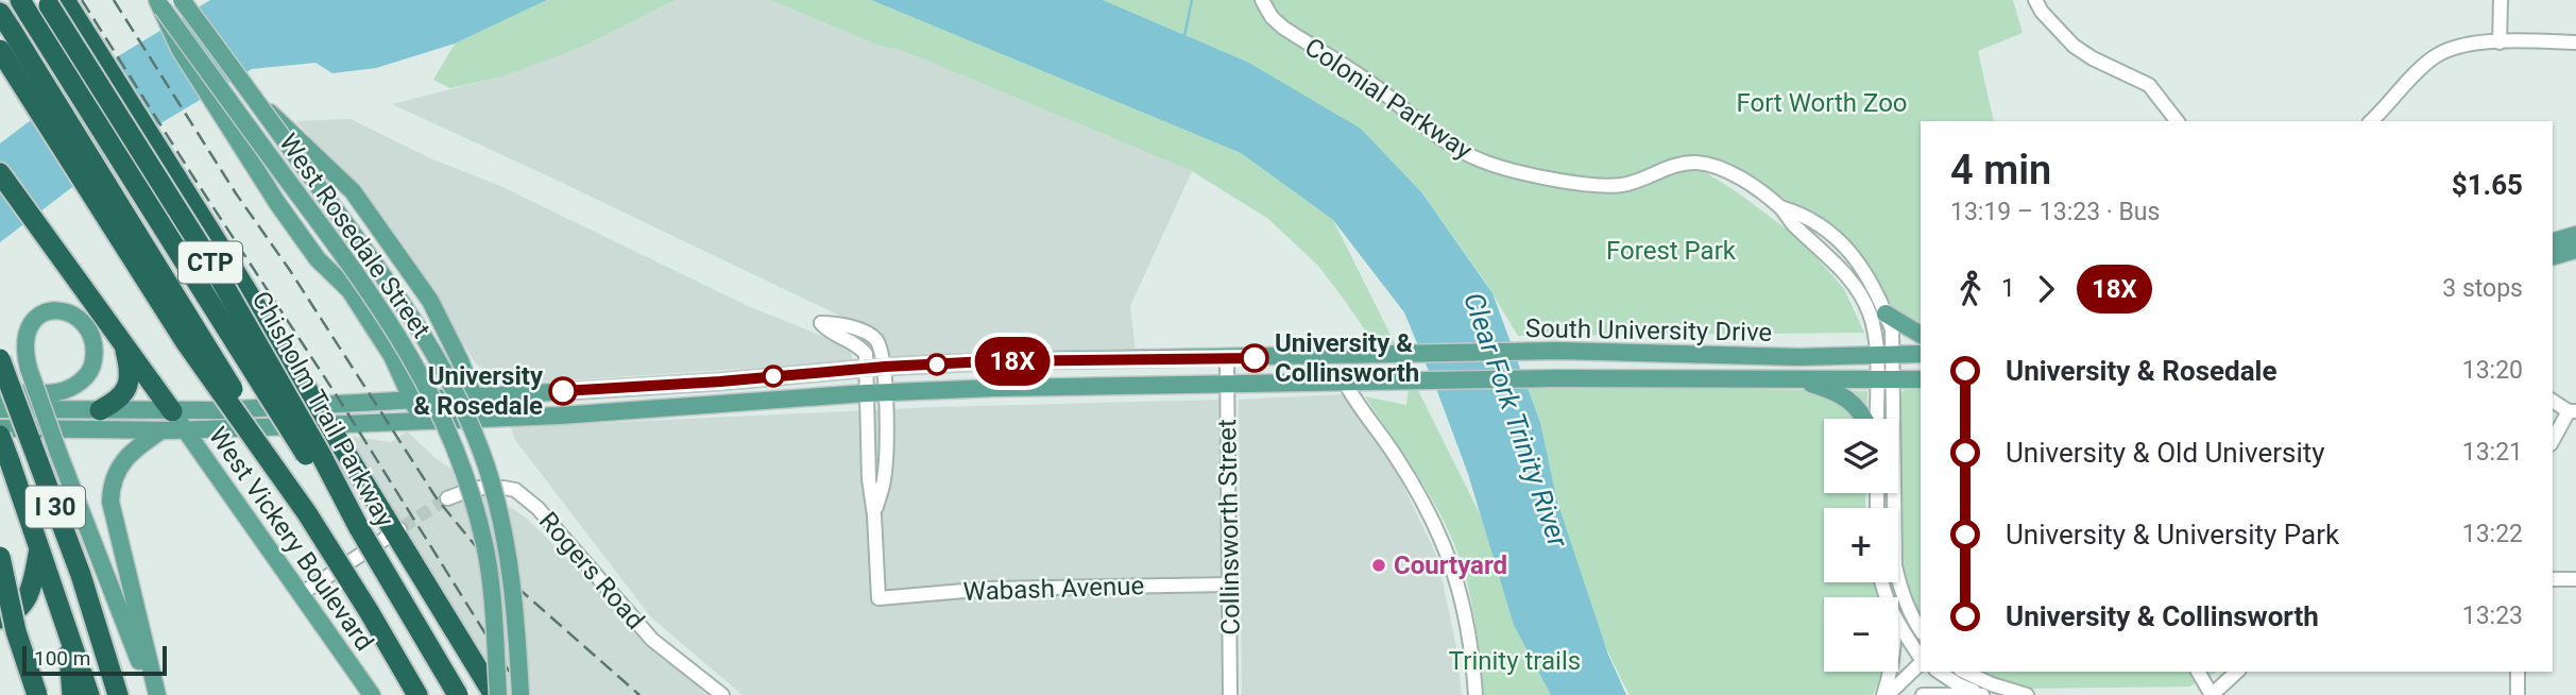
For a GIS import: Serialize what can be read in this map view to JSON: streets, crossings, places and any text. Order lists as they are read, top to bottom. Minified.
{"streets":{"highway":["CTP","Chisholm Trail Parkway","I 30"],"main road":["West Rosedale Street","South University Drive","West Vickery Boulevard"],"street":["Colonial Parkway","Collinsworth Street","Rogers Road","Wabash Avenue"]},"crossings":[["Colonial Parkway","South University Drive"],["South University Drive","I 30"],["South University Drive","Collinsworth Street"],["South University Drive","West Vickery Boulevard"],["Collinsworth Street","Wabash Avenue"]],"water":["Clear Fork Trinity River"],"parks":["Fort Worth Zoo","Forest Park","Trinity trails"],"places":["University & Collinsworth","University & Rosedale","Courtyard"],"lines":["bus line 18X"],"scale_bar":"100 m","page":{"on_map":"18X","heading":["4 min","13:19 – 13:23 · Bus","$1.65"],"legs":["1","18X","3 stops"],"list":[{"name":"University & Rosedale","value":"13:20"},{"name":"University & Old University","value":"13:21"},{"name":"University & University Park","value":"13:22"},{"name":"University & Collinsworth","value":"13:23"}],"map_buttons":["+","−"],"scale":"100 m"}}
